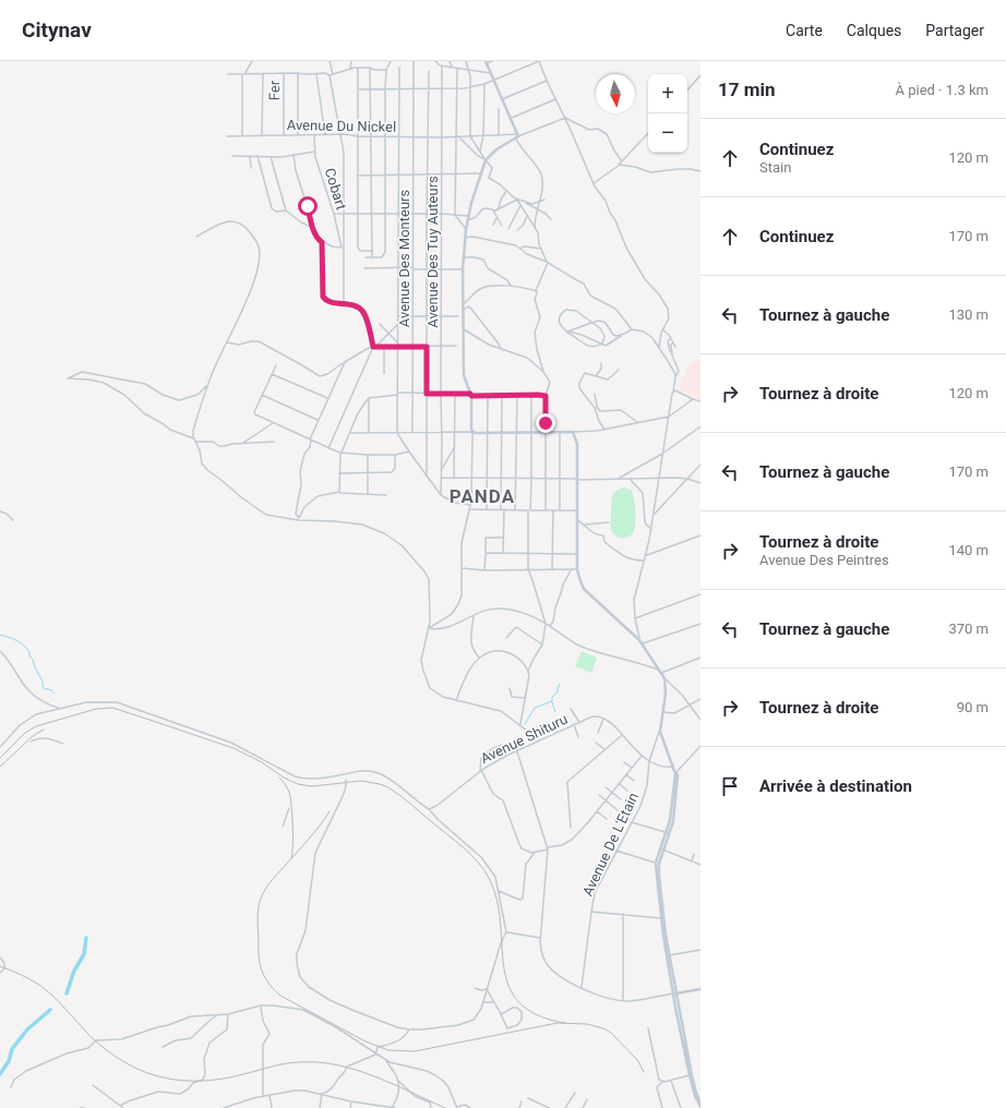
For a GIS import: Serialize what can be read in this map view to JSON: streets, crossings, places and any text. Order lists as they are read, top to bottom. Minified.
{"streets":{"street":["Fer","Avenue Du Nickel","Cobart","Avenue Des Tuy Auteurs","Avenue Des Monteurs","Avenue Shituru","Avenue De L'Etain"]},"crossings":[["Fer","Avenue Du Nickel"],["Avenue Du Nickel","Cobart"],["Avenue Du Nickel","Avenue Des Tuy Auteurs"],["Avenue Du Nickel","Avenue Des Monteurs"]],"districts":["PANDA"],"north":"bottom","page":{"header":"Citynav","nav":["Carte","Calques","Partager"],"heading":["17 min","À pied · 1.3 km"],"map_buttons":["+","−"],"list":[["Continuez","Stain","120 m"],["Continuez","170 m"],["Tournez à gauche","130 m"],["Tournez à droite","120 m"],["Tournez à gauche","170 m"],["Tournez à droite","Avenue Des Peintres","140 m"],["Tournez à gauche","370 m"],["Tournez à droite","90 m"],"Arrivée à destination"]}}
